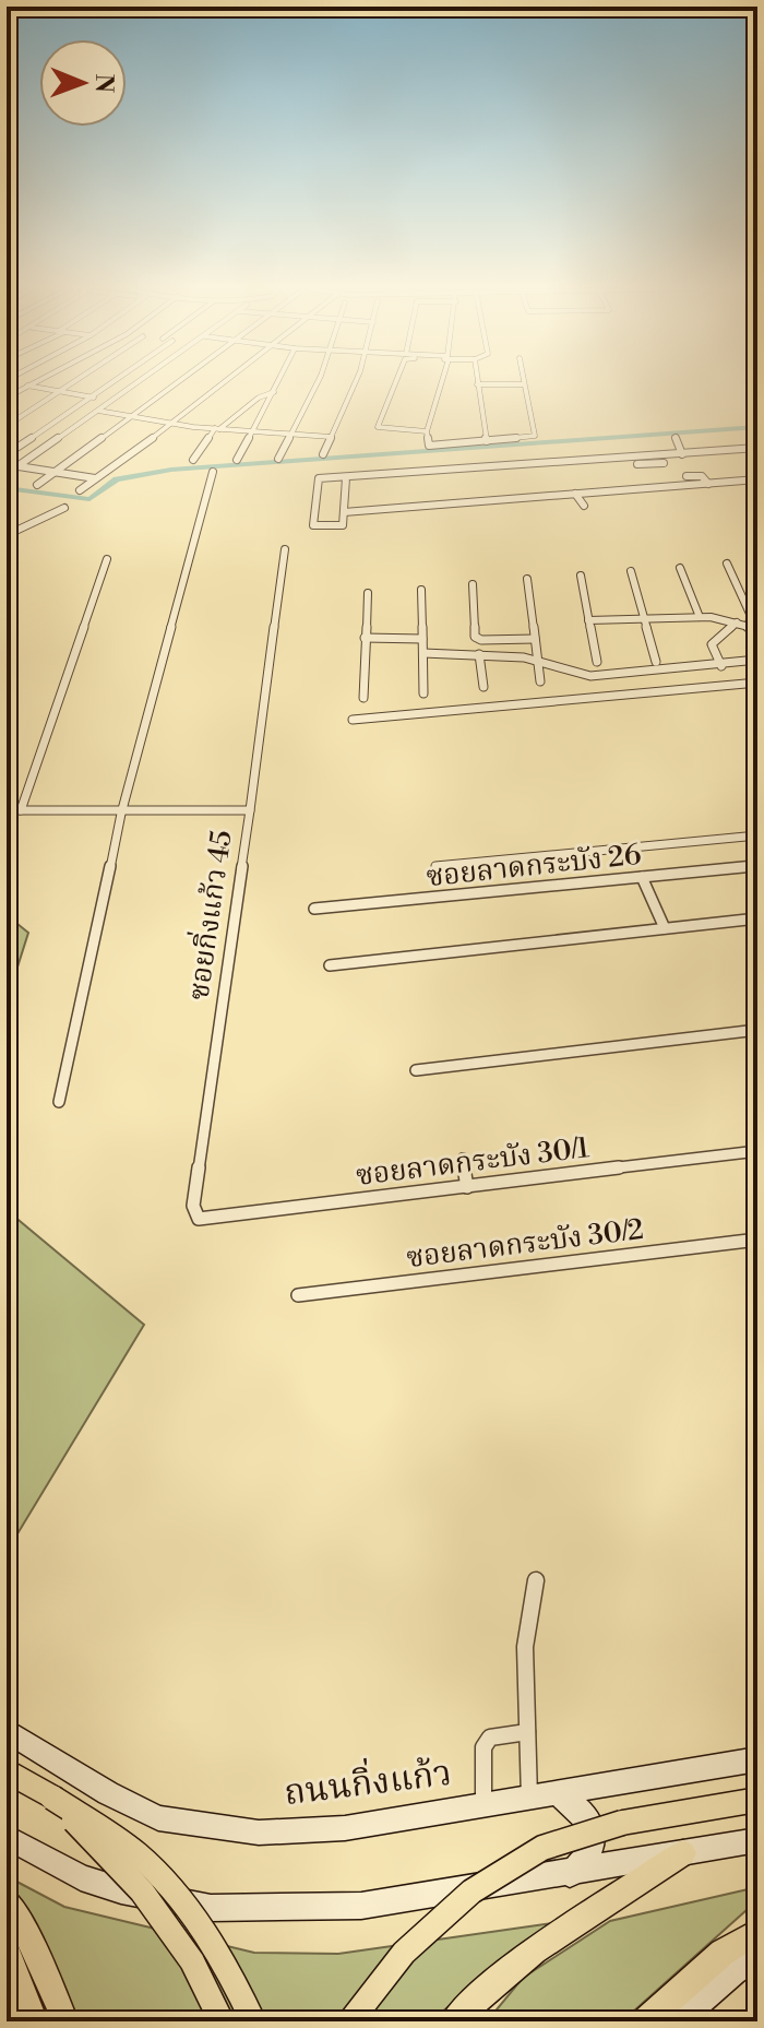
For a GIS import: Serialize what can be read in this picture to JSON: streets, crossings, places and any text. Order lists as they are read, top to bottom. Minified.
{"streets":{"main road":["ถนนกิ่งแก้ว"],"street":["ซอยลาดกระบัง 26","ซอยกิ่งแก้ว 45","ซอยลาดกระบัง 30/1","ซอยลาดกระบัง 30/2"]},"crossings":[["ซอยกิ่งแก้ว 45","ซอยลาดกระบัง 30/1"]],"north":"right"}
